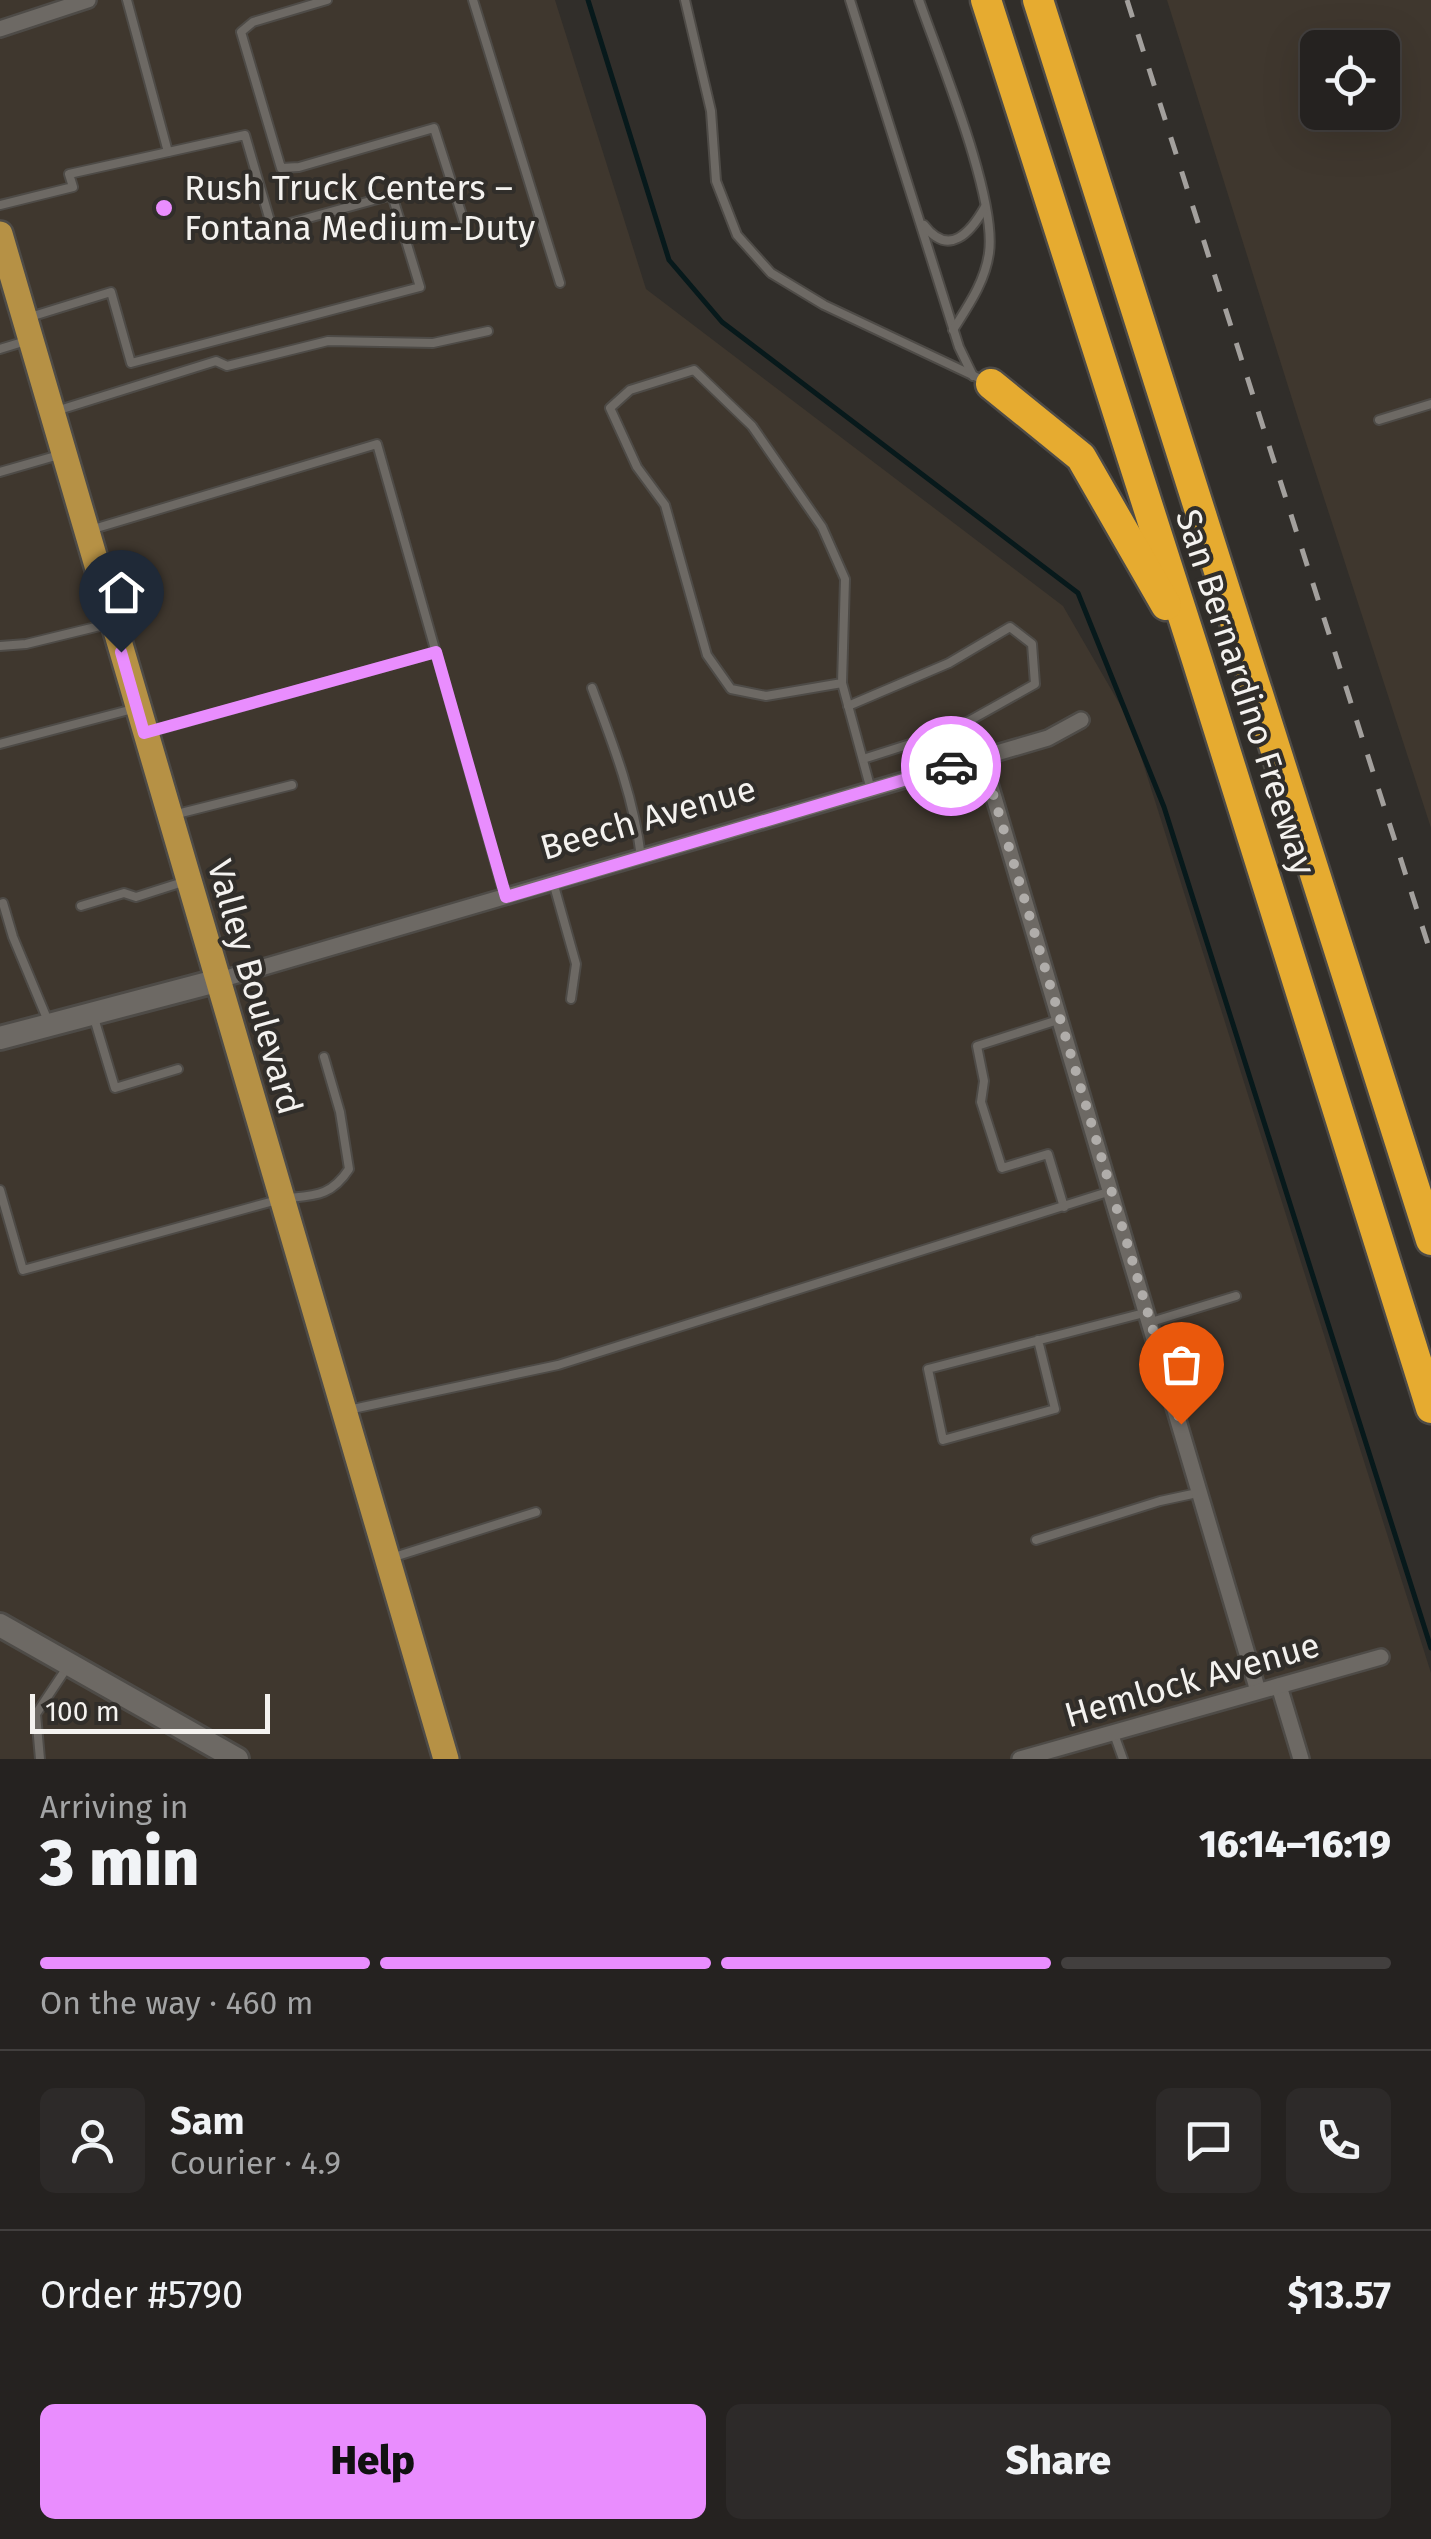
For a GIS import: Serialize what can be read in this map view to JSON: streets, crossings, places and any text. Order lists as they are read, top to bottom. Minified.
{"streets":{"highway":["San Bernardino Freeway"],"main road":["Beech Avenue","Valley Boulevard"],"street":["Hemlock Avenue"]},"crossings":[["Beech Avenue","Valley Boulevard"]],"places":["Rush Truck Centers – Fontana Medium-Duty"],"scale_bar":"100 m","page":{"scale":"100 m","heading":["3 min","Arriving in","16:14–16:19"],"panel":["Sam","Courier · 4.9","Order #5790","$13.57"],"bar":"On the way · 460 m","buttons":["Help","Share"]}}
